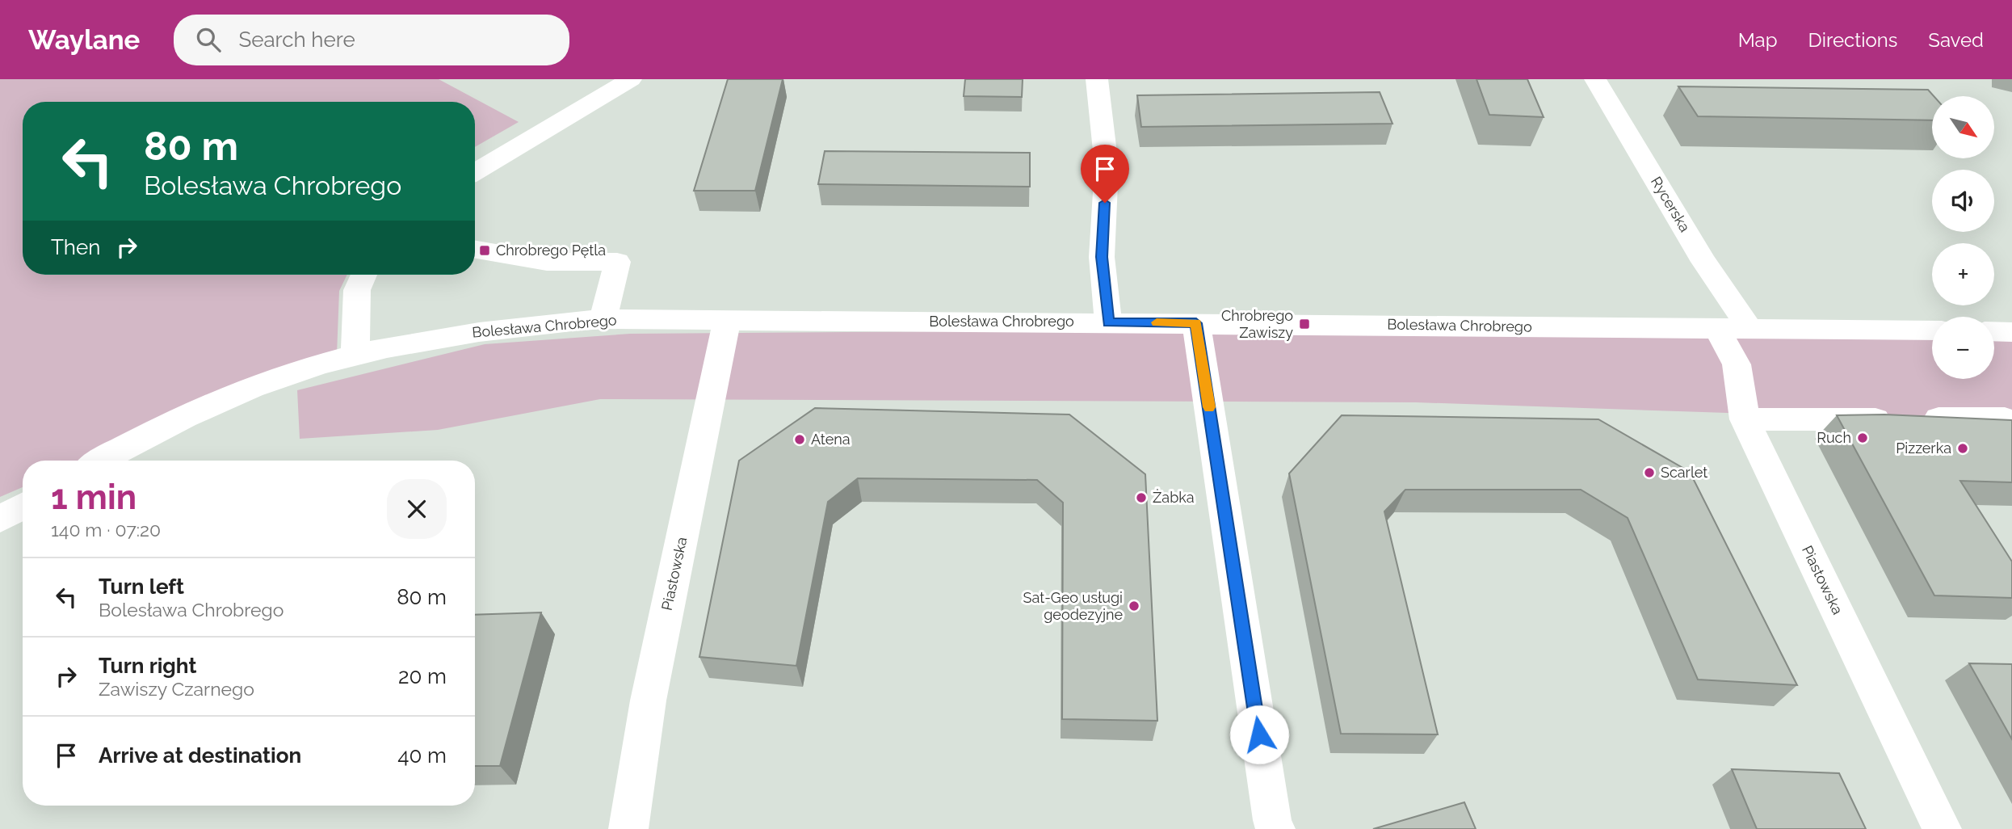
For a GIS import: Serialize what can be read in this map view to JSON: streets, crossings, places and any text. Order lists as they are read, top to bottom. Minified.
{"streets":{"street":["Rycerska","Bolesława Chrobrego","Piastowska"]},"crossings":[["Rycerska","Bolesława Chrobrego"],["Rycerska","Piastowska"],["Bolesława Chrobrego","Piastowska"]],"places":{"transit":["Chrobrego Pętla","Chrobrego Zawiszy"],"other":["Ruch","Atena","Pizzerka","Scarlet","Żabka","Sat-Geo usługi geodezyjne"]},"north":"bottom right","page":{"header":"Waylane","search":"Search here","nav":["Map","Directions","Saved"],"map_buttons":["+","−"],"turn":["80 m","Bolesława Chrobrego"],"then":"Then","heading":["1 min","140 m · 07:20"],"list":[{"name":"Turn left","note":"Bolesława Chrobrego","value":"80 m"},{"name":"Turn right","note":"Zawiszy Czarnego","value":"20 m"},{"name":"Arrive at destination","value":"40 m"}]}}
